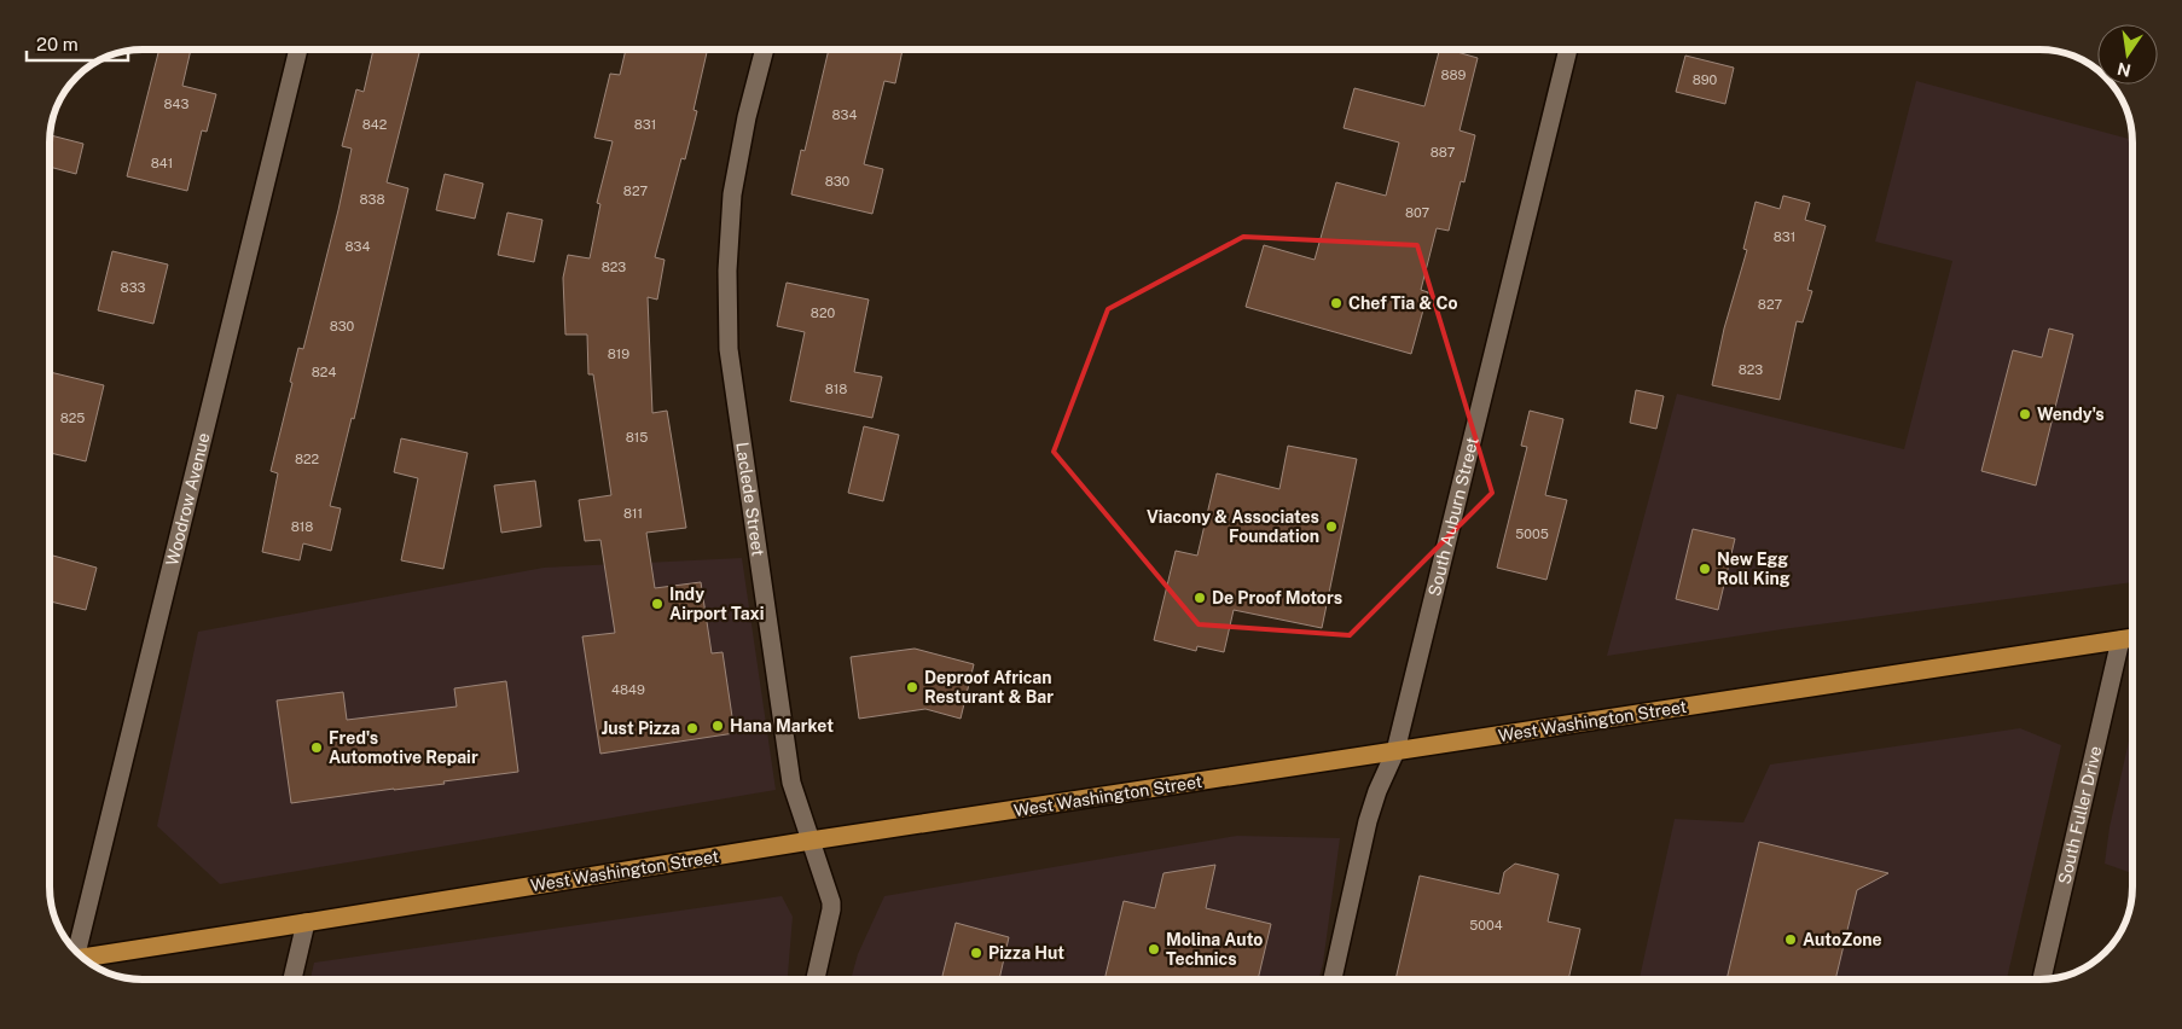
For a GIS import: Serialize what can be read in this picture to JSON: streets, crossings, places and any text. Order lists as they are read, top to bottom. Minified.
{"streets":{"main road":["West Washington Street"],"street":["Woodrow Avenue","Laclede Street","South Auburn Street","South Fuller Drive"]},"crossings":[["Laclede Street","West Washington Street"],["South Auburn Street","West Washington Street"],["West Washington Street","South Fuller Drive"]],"places":["Chef Tia & Co","Wendy's","Viacony & Associates Foundation","New Egg Roll King","De Proof Motors","Indy Airport Taxi","Deproof African Resturant & Bar","Hana Market","Just Pizza","Fred's Automotive Repair","AutoZone","Molina Auto Technics","Pizza Hut"],"house_numbers":["889","890","843","834","842","831","887","841","830","827","838","807","831","834","823","833","827","820","830","819","823","824","818","825","815","822","811","818","5005","4849","5004"],"scale_bar":"20 m","north":"bottom"}
